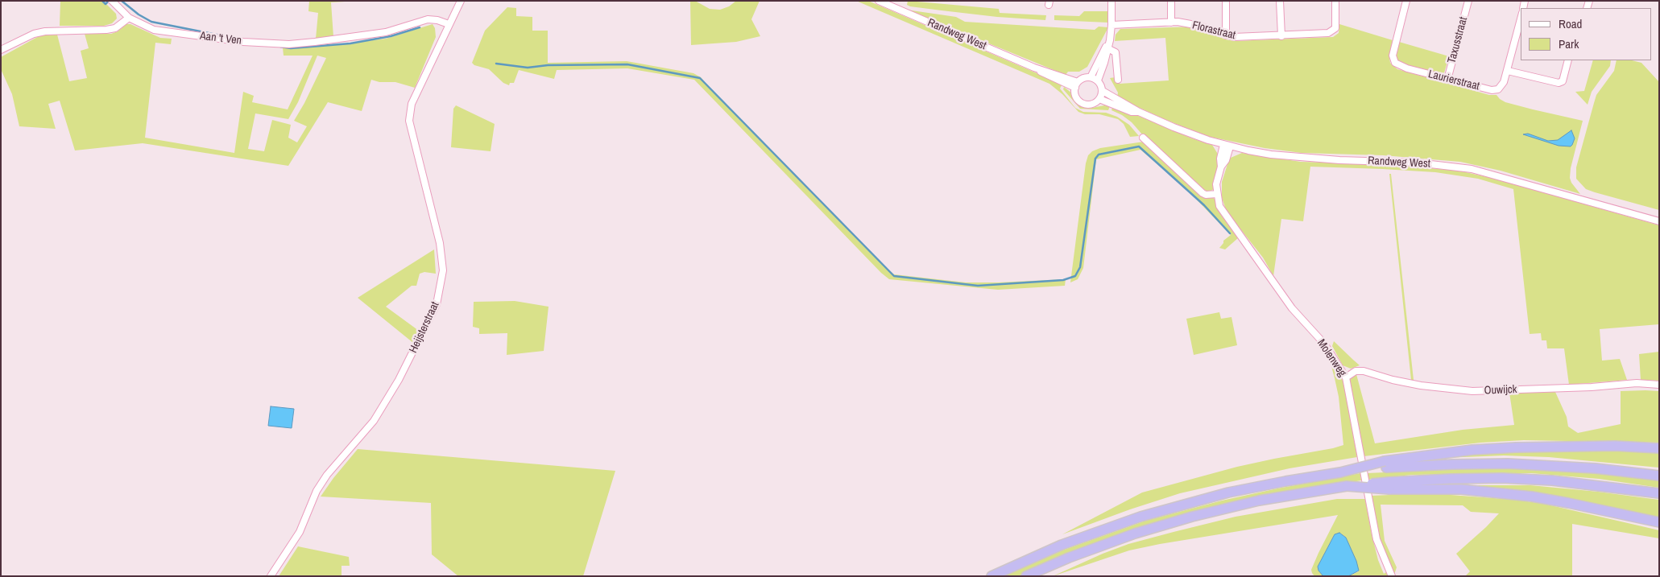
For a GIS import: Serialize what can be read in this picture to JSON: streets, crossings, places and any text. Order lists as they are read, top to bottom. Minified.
{"streets":{"street":["Florastraat","Randweg West","Aan 't Ven","Taxusstraat","Laurierstraat","Heijsterstraat","Molenweg","Ouwijck"]},"crossings":[["Randweg West","Molenweg"],["Aan 't Ven","Heijsterstraat"],["Taxusstraat","Laurierstraat"],["Molenweg","Ouwijck"]],"legend":["Road","Park"]}
